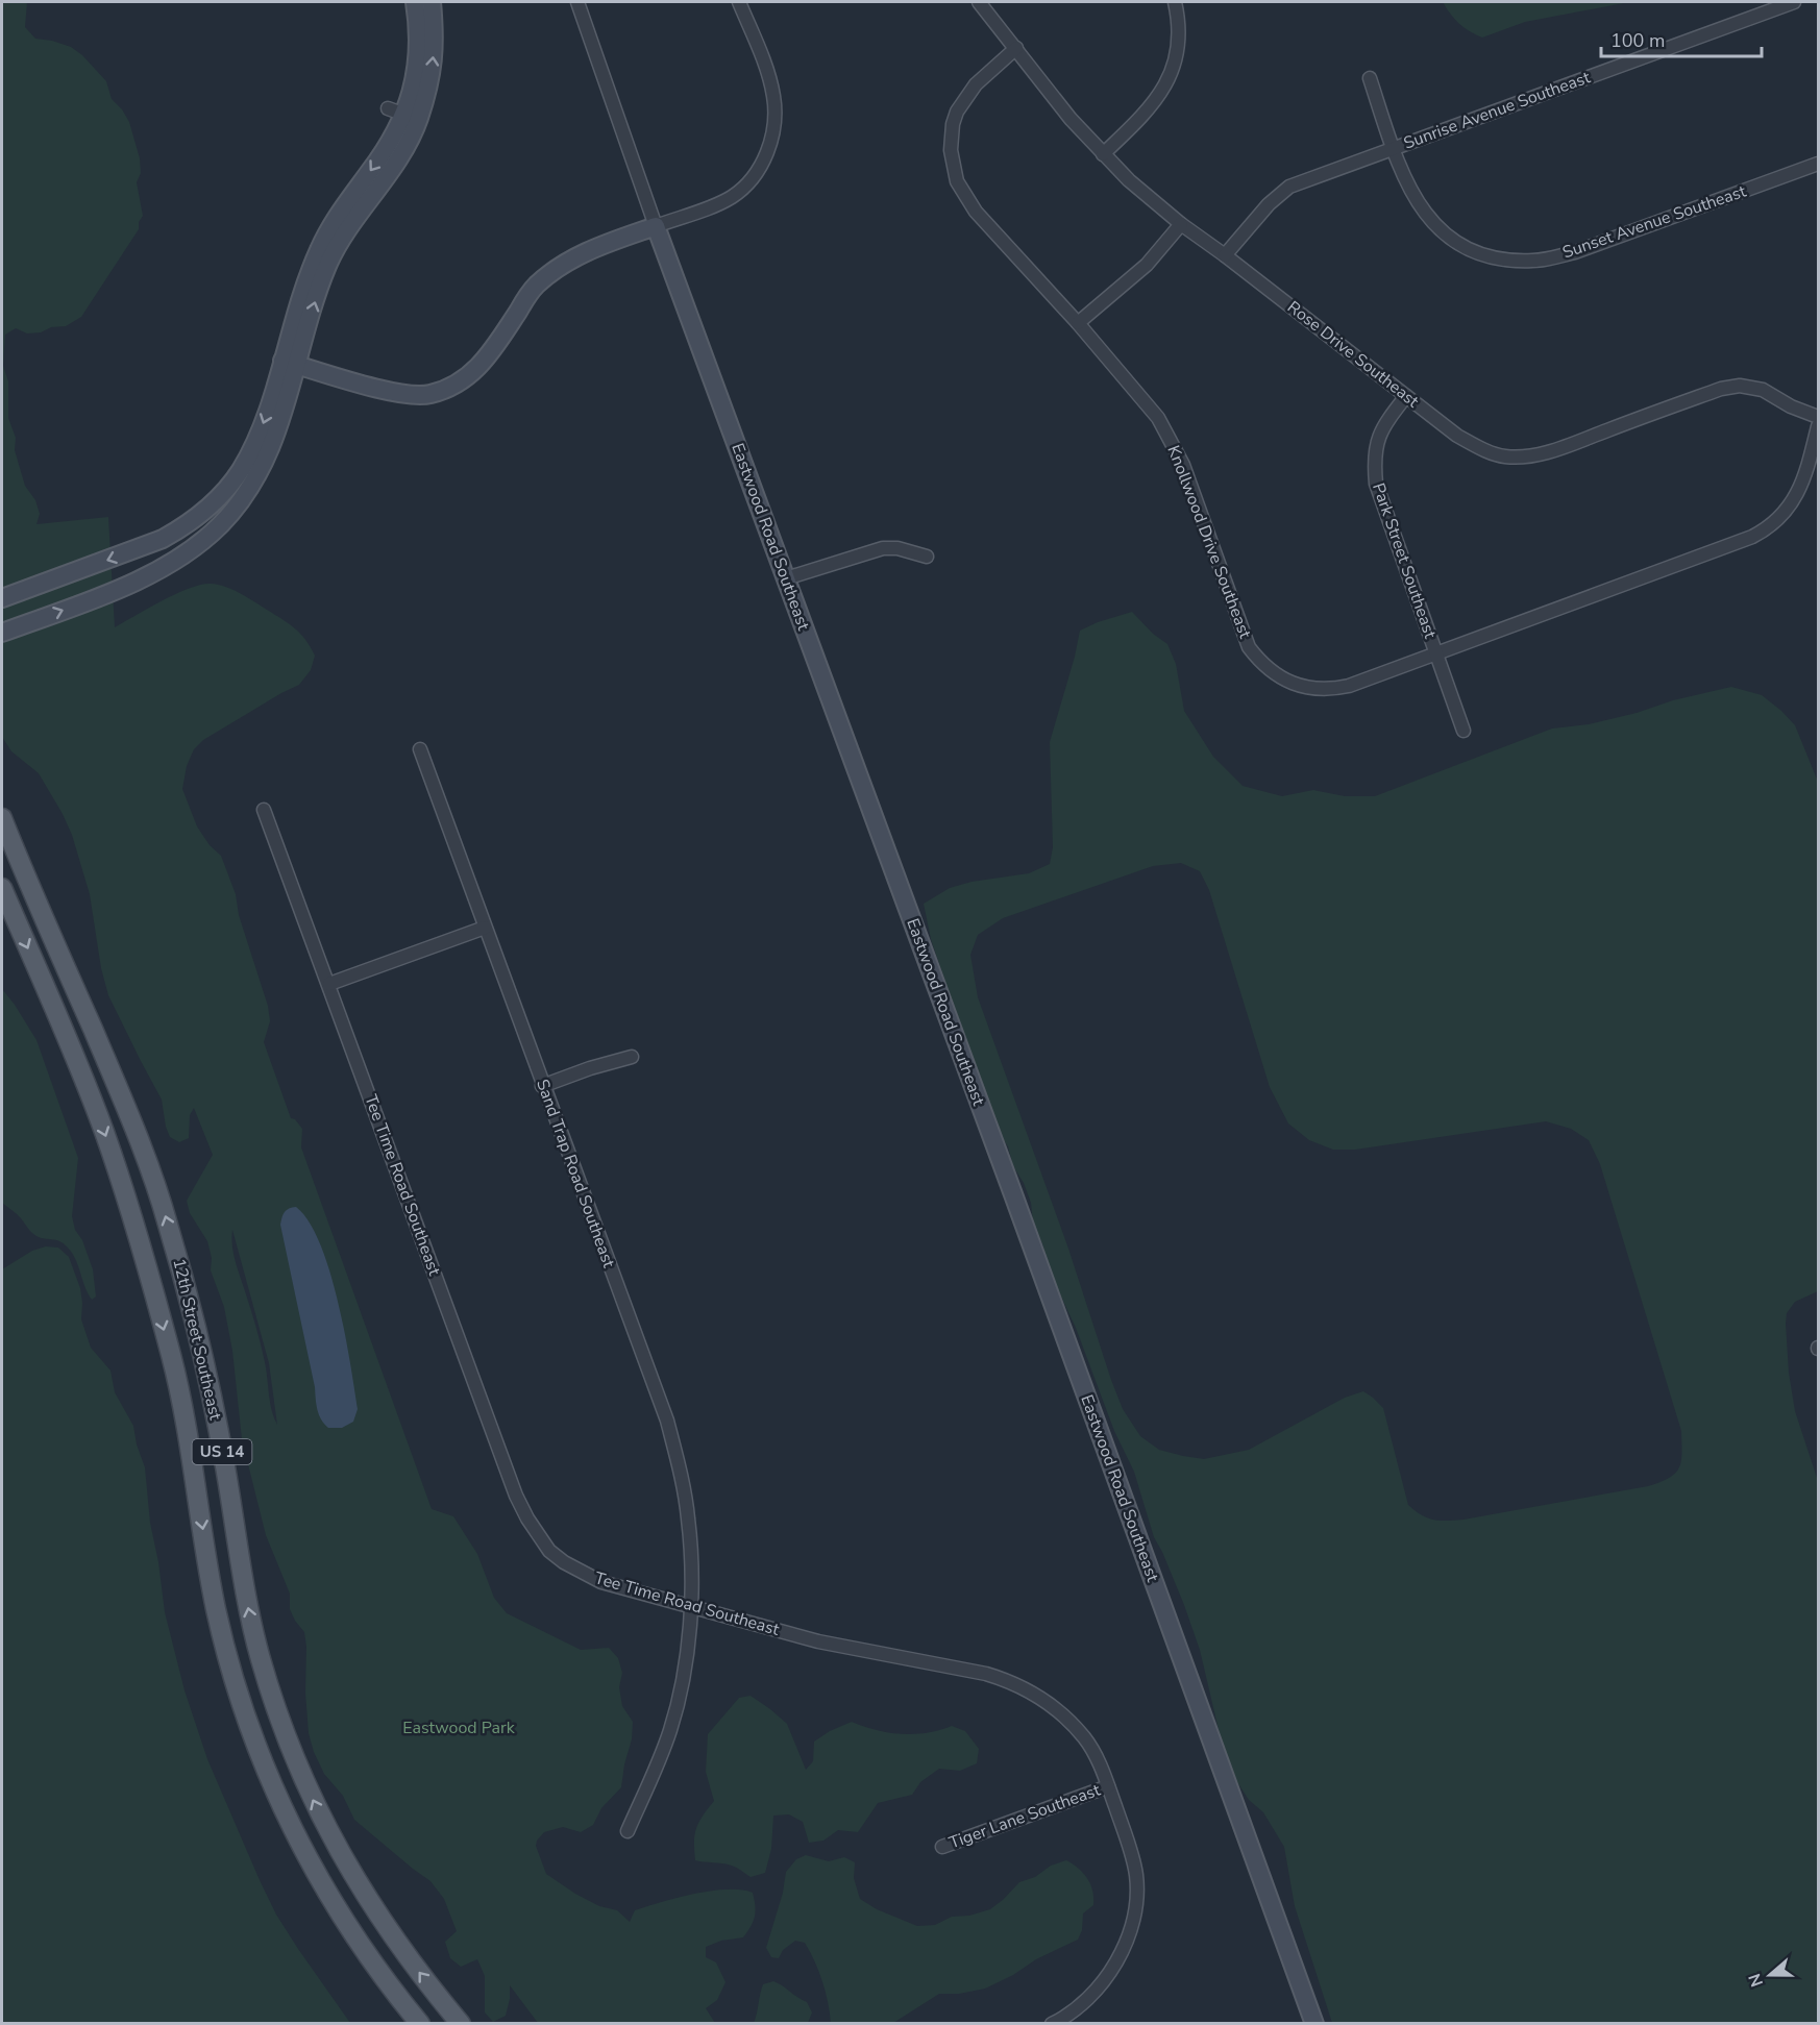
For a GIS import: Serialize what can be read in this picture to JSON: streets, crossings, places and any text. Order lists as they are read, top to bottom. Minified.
{"streets":{"main road":["12th Street Southeast","US 14"],"street":["Sunrise Avenue Southeast","Sunset Avenue Southeast","Rose Drive Southeast","Eastwood Road Southeast","Knollwood Drive Southeast","Park Street Southeast","Sand Trap Road Southeast","Tee Time Road Southeast","Tiger Lane Southeast"]},"crossings":[["Sunrise Avenue Southeast","Sunset Avenue Southeast"],["Sunrise Avenue Southeast","Rose Drive Southeast"],["Rose Drive Southeast","Knollwood Drive Southeast"],["Rose Drive Southeast","Park Street Southeast"],["Knollwood Drive Southeast","Park Street Southeast"],["Sand Trap Road Southeast","Tee Time Road Southeast"],["Tee Time Road Southeast","Tiger Lane Southeast"]],"parks":["Eastwood Park"],"scale_bar":"100 m","north":"left"}
